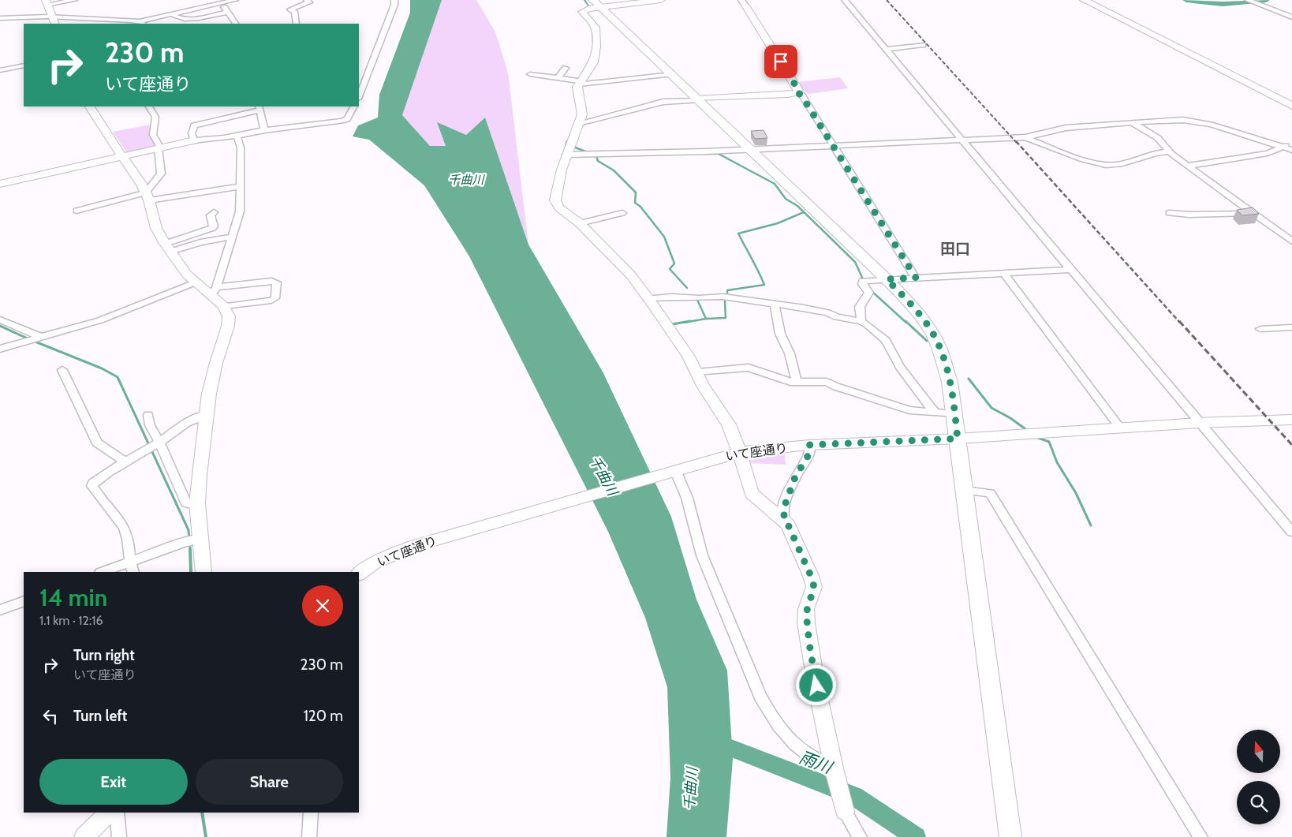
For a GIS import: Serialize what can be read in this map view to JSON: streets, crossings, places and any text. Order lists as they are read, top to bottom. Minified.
{"streets":{"street":["いて座通り"]},"districts":["田口"],"water":["千曲川","雨川"],"north":"top","page":{"turn":["230 m","いて座通り"],"heading":["14 min","1.1 km · 12:16"],"list":[{"name":"Turn right","note":"いて座通り","value":"230 m"},{"name":"Turn left","value":"120 m"}],"buttons":["Exit","Share"]}}
